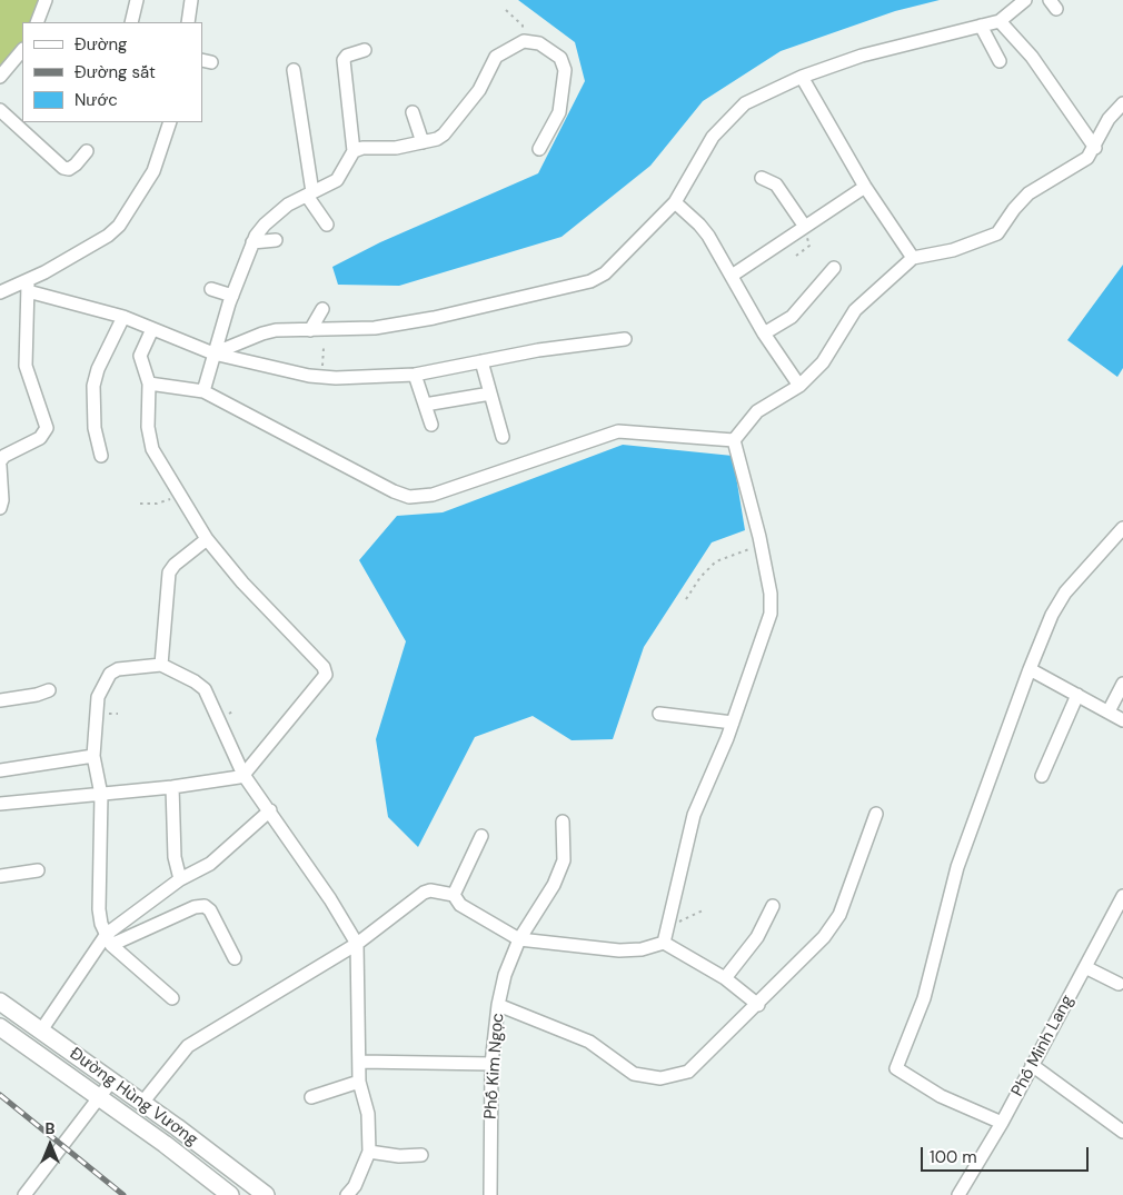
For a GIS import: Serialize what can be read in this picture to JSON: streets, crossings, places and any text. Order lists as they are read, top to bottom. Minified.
{"streets":{"main road":["Đường Hùng Vương"],"street":["Phố Minh Lang","Phố Kim Ngọc"]},"legend":["Đường","Đường sắt","Nước"],"scale_bar":"100 m","north":"top"}
